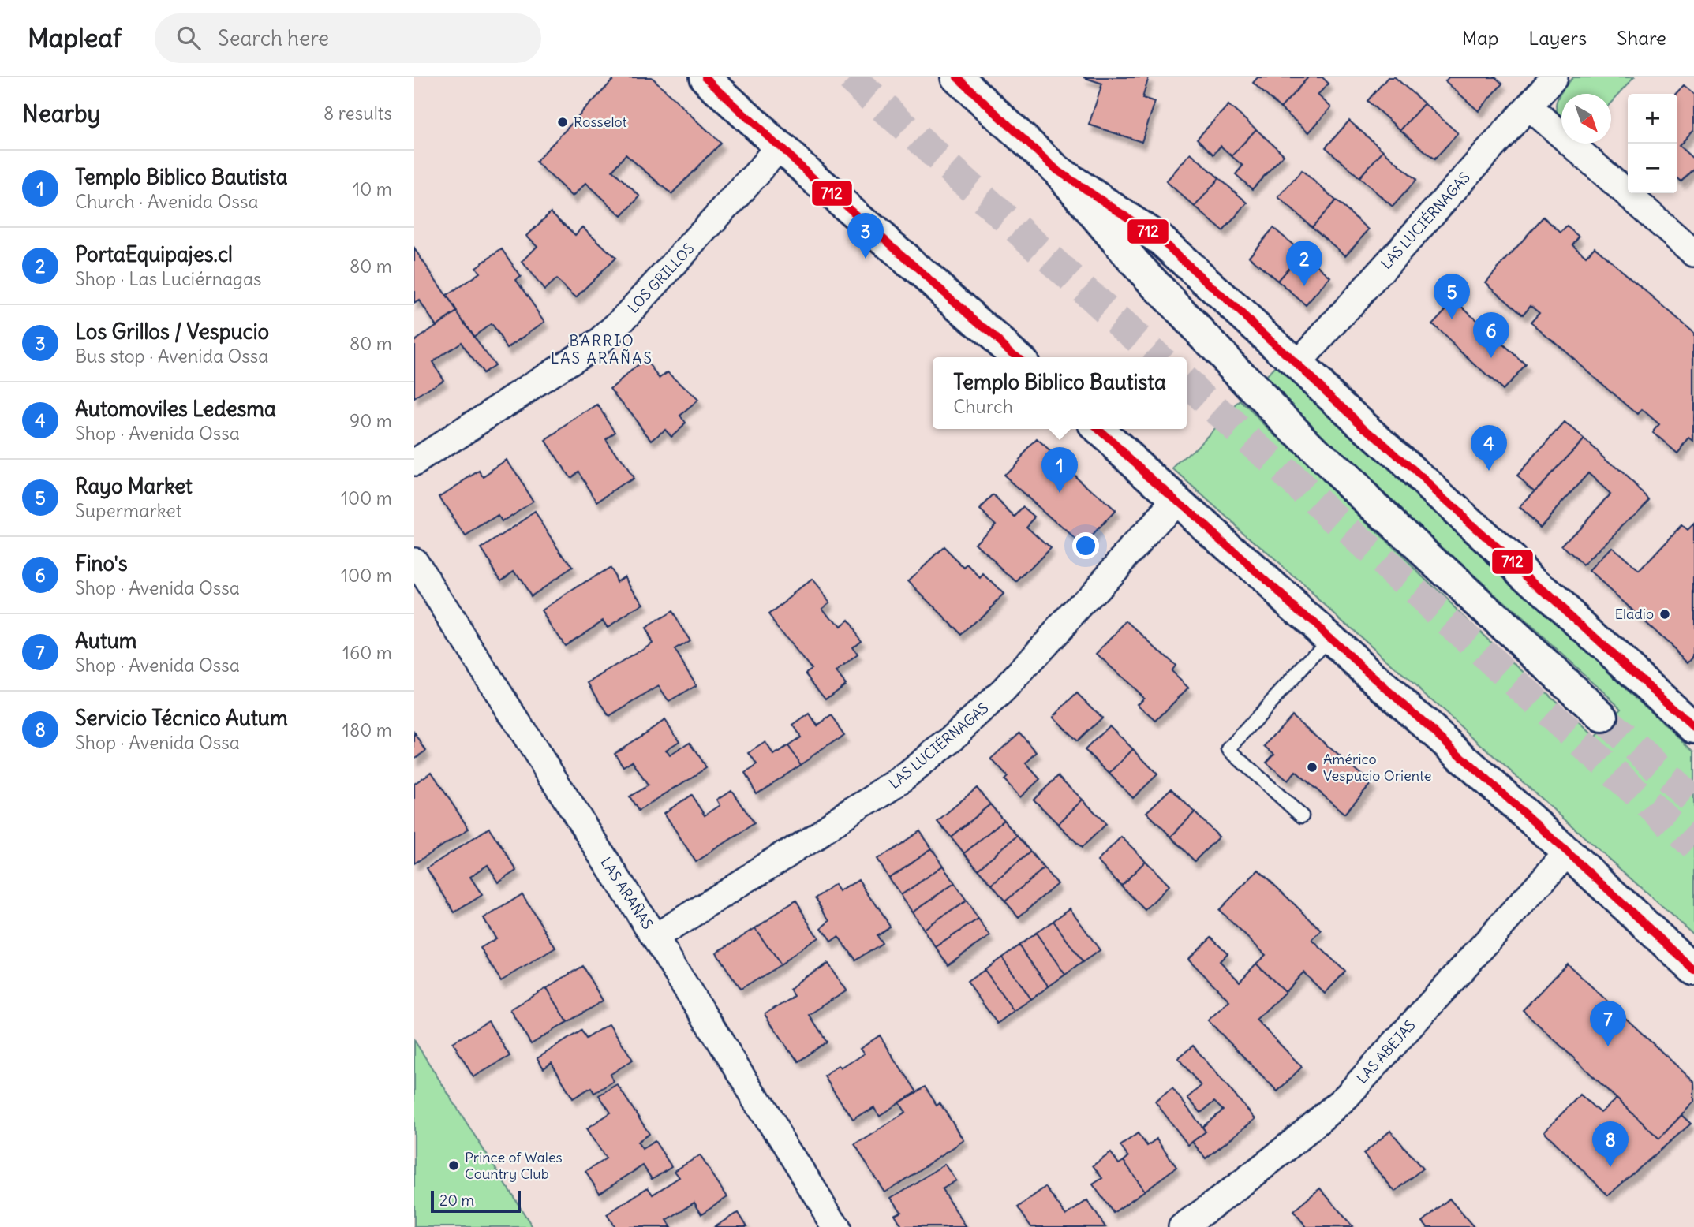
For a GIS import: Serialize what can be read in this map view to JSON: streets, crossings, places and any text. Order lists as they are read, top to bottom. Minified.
{"streets":{"street":["LAS LUCIÉRNAGAS","LOS GRILLOS","LAS ARAÑAS","LAS ABEJAS"]},"crossings":[["LAS LUCIÉRNAGAS","LAS ARAÑAS"]],"districts":["BARRIO LAS ARAÑAS"],"places":["Rosselot","Eladio","Américo Vespucio Oriente","Prince of Wales Country Club"],"lines":["transit line 712"],"scale_bar":"20 m","north":"bottom right","page":{"header":"Mapleaf","search":"Search here","nav":["Map","Layers","Share"],"heading":["Nearby","8 results"],"map_buttons":["+","−"],"list":[{"mark":"1","name":"Templo Biblico Bautista","note":"Church · Avenida Ossa","value":"10 m"},{"mark":"2","name":"PortaEquipajes.cl","note":"Shop · Las Luciérnagas","value":"80 m"},{"mark":"3","name":"Los Grillos / Vespucio","note":"Bus stop · Avenida Ossa","value":"80 m"},{"mark":"4","name":"Automoviles Ledesma","note":"Shop · Avenida Ossa","value":"90 m"},{"mark":"5","name":"Rayo Market","note":"Supermarket","value":"100 m"},{"mark":"6","name":"Fino's","note":"Shop · Avenida Ossa","value":"100 m"},{"mark":"7","name":"Autum","note":"Shop · Avenida Ossa","value":"160 m"},{"mark":"8","name":"Servicio Técnico Autum","note":"Shop · Avenida Ossa","value":"180 m"}],"pins":["3","2","5","6","4","1","7","8"],"popup":["Templo Biblico Bautista","Church"],"scale":"20 m"}}
